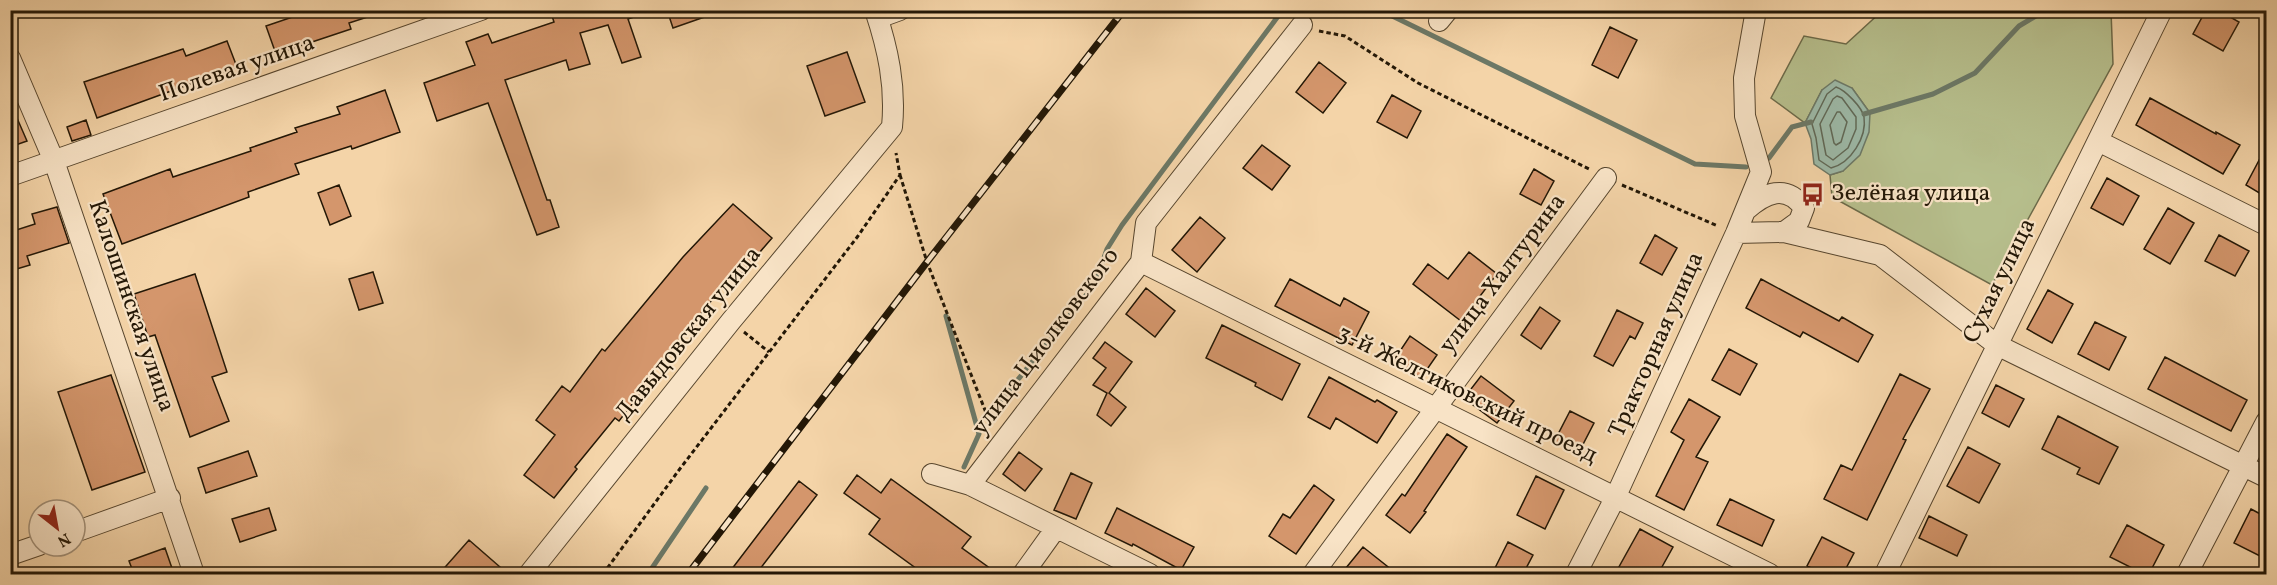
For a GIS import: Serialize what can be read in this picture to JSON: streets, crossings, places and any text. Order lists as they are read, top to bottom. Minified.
{"streets":{"street":["Полевая улица","улица Халтурина","Сухая улица","Калошинская улица","Давыдовская улица","улица Циолковского","Тракторная улица","3-й Желтиковский проезд"]},"crossings":[["Полевая улица","Калошинская улица"],["улица Халтурина","3-й Желтиковский проезд"],["улица Циолковского","3-й Желтиковский проезд"],["Тракторная улица","3-й Желтиковский проезд"]],"places":{"bus stop":["Зелёная улица"]},"north":"bottom right"}
